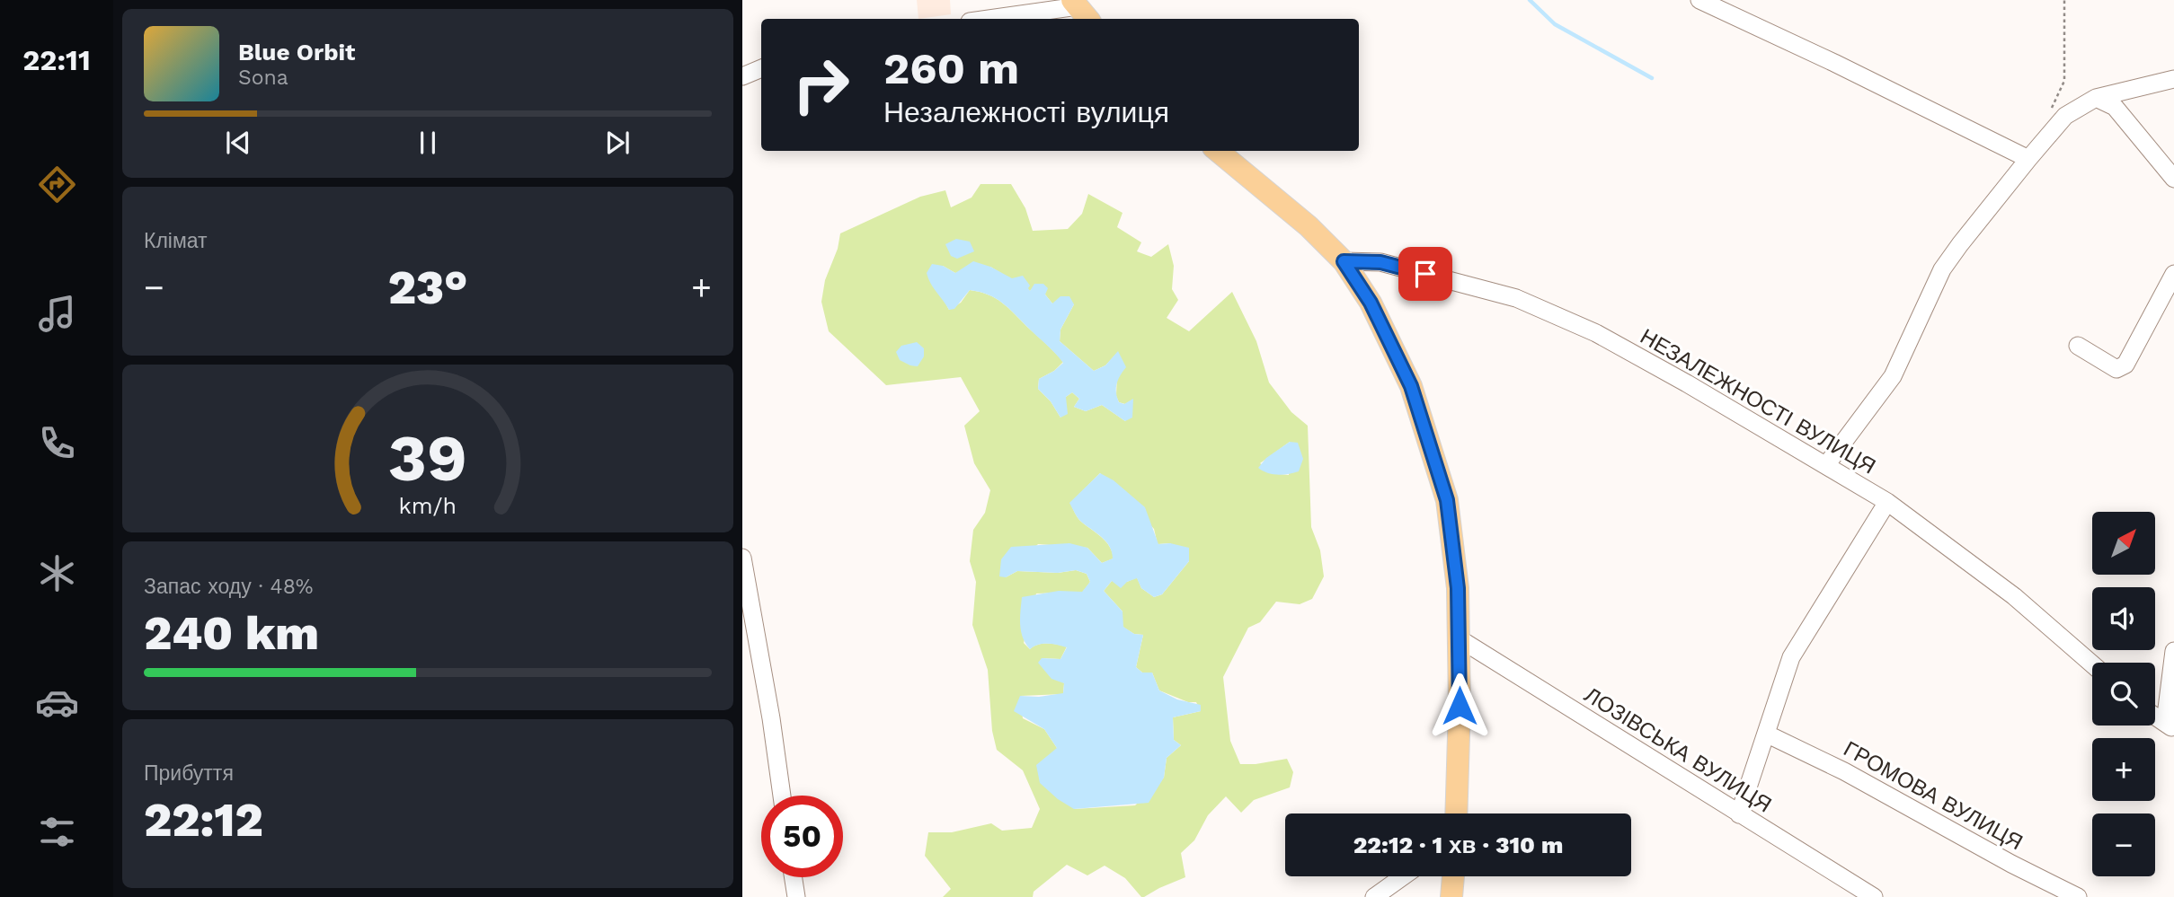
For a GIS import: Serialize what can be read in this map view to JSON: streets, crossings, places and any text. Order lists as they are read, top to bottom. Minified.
{"streets":{"street":["НЕЗАЛЕЖНОСТІ ВУЛИЦЯ","ЛОЗІВСЬКА ВУЛИЦЯ","ГРОМОВА ВУЛИЦЯ"]},"north":"top right","page":{"tabs":"22:11","turn":["260 m","Незалежності вулиця"],"song":["Blue Orbit","Sona"],"tile":["Клімат",["Запас ходу · 48%","240 km"],["Прибуття","22:12"]],"heat":["−","23°","+"],"map_buttons":["+","−"],"limit":"50","trip":"22:12 · 1 хв · 310 m","gauge":["39","km/h"]}}
